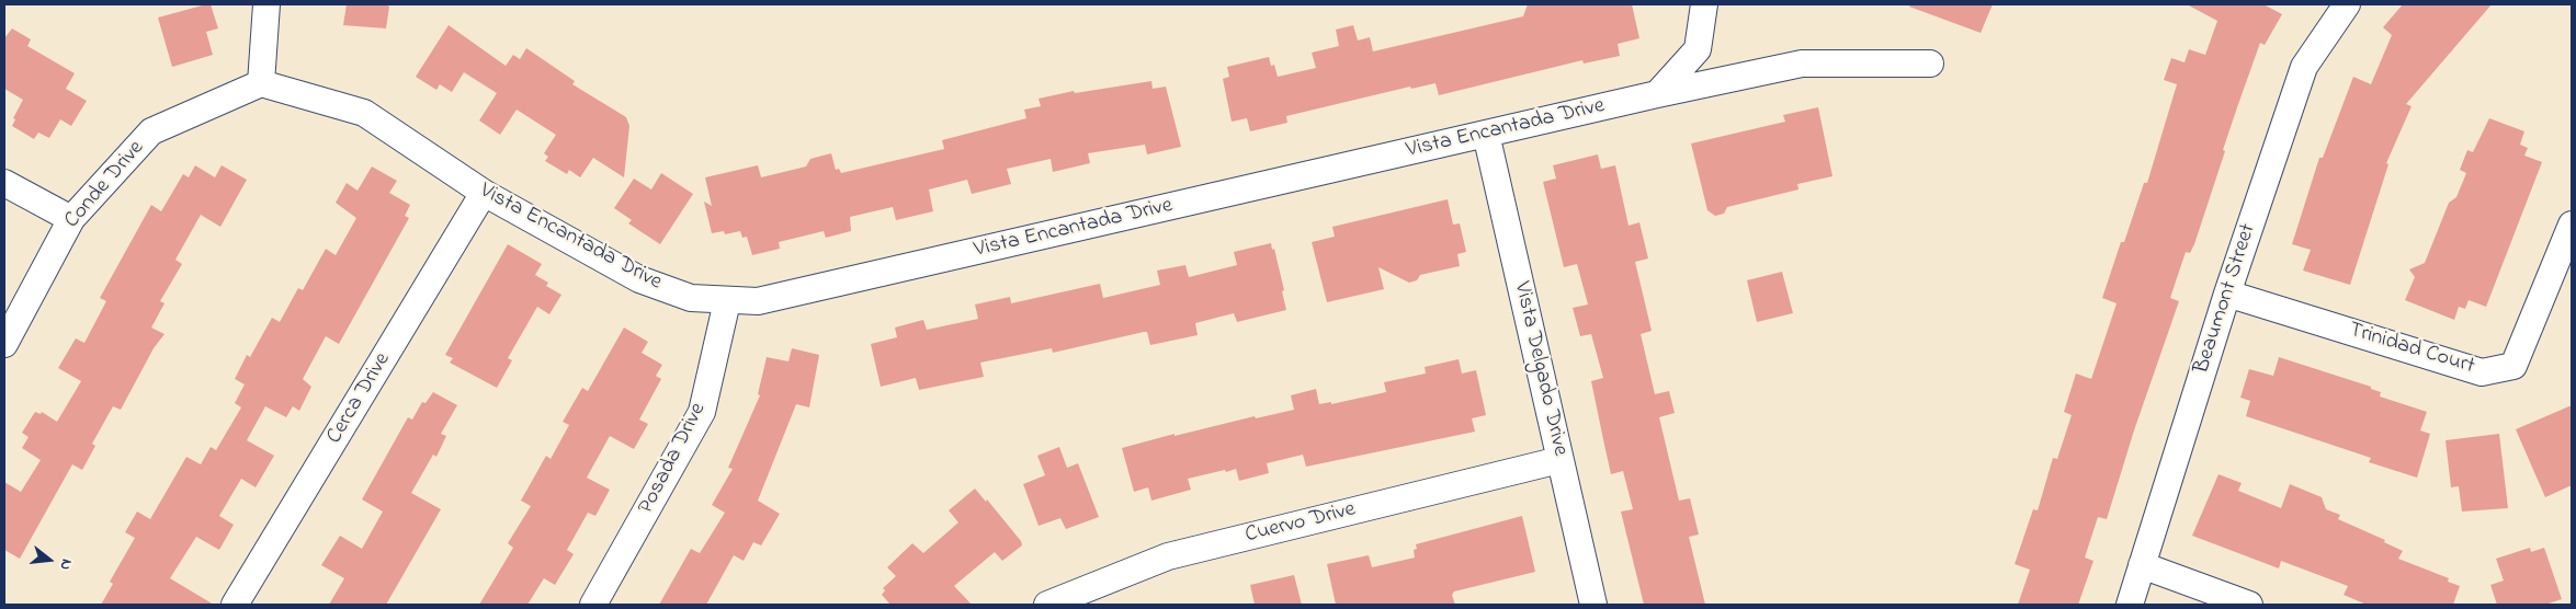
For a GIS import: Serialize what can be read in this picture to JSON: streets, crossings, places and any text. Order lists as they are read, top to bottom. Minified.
{"streets":{"street":["Vista Encantada Drive","Conde Drive","Beaumont Street","Trinidad Court","Vista Delgado Drive","Cerca Drive","Posada Drive","Cuervo Drive"]},"crossings":[["Vista Encantada Drive","Conde Drive"],["Vista Encantada Drive","Vista Delgado Drive"],["Vista Encantada Drive","Cerca Drive"],["Vista Encantada Drive","Posada Drive"],["Beaumont Street","Trinidad Court"],["Vista Delgado Drive","Cuervo Drive"]],"north":"right"}
